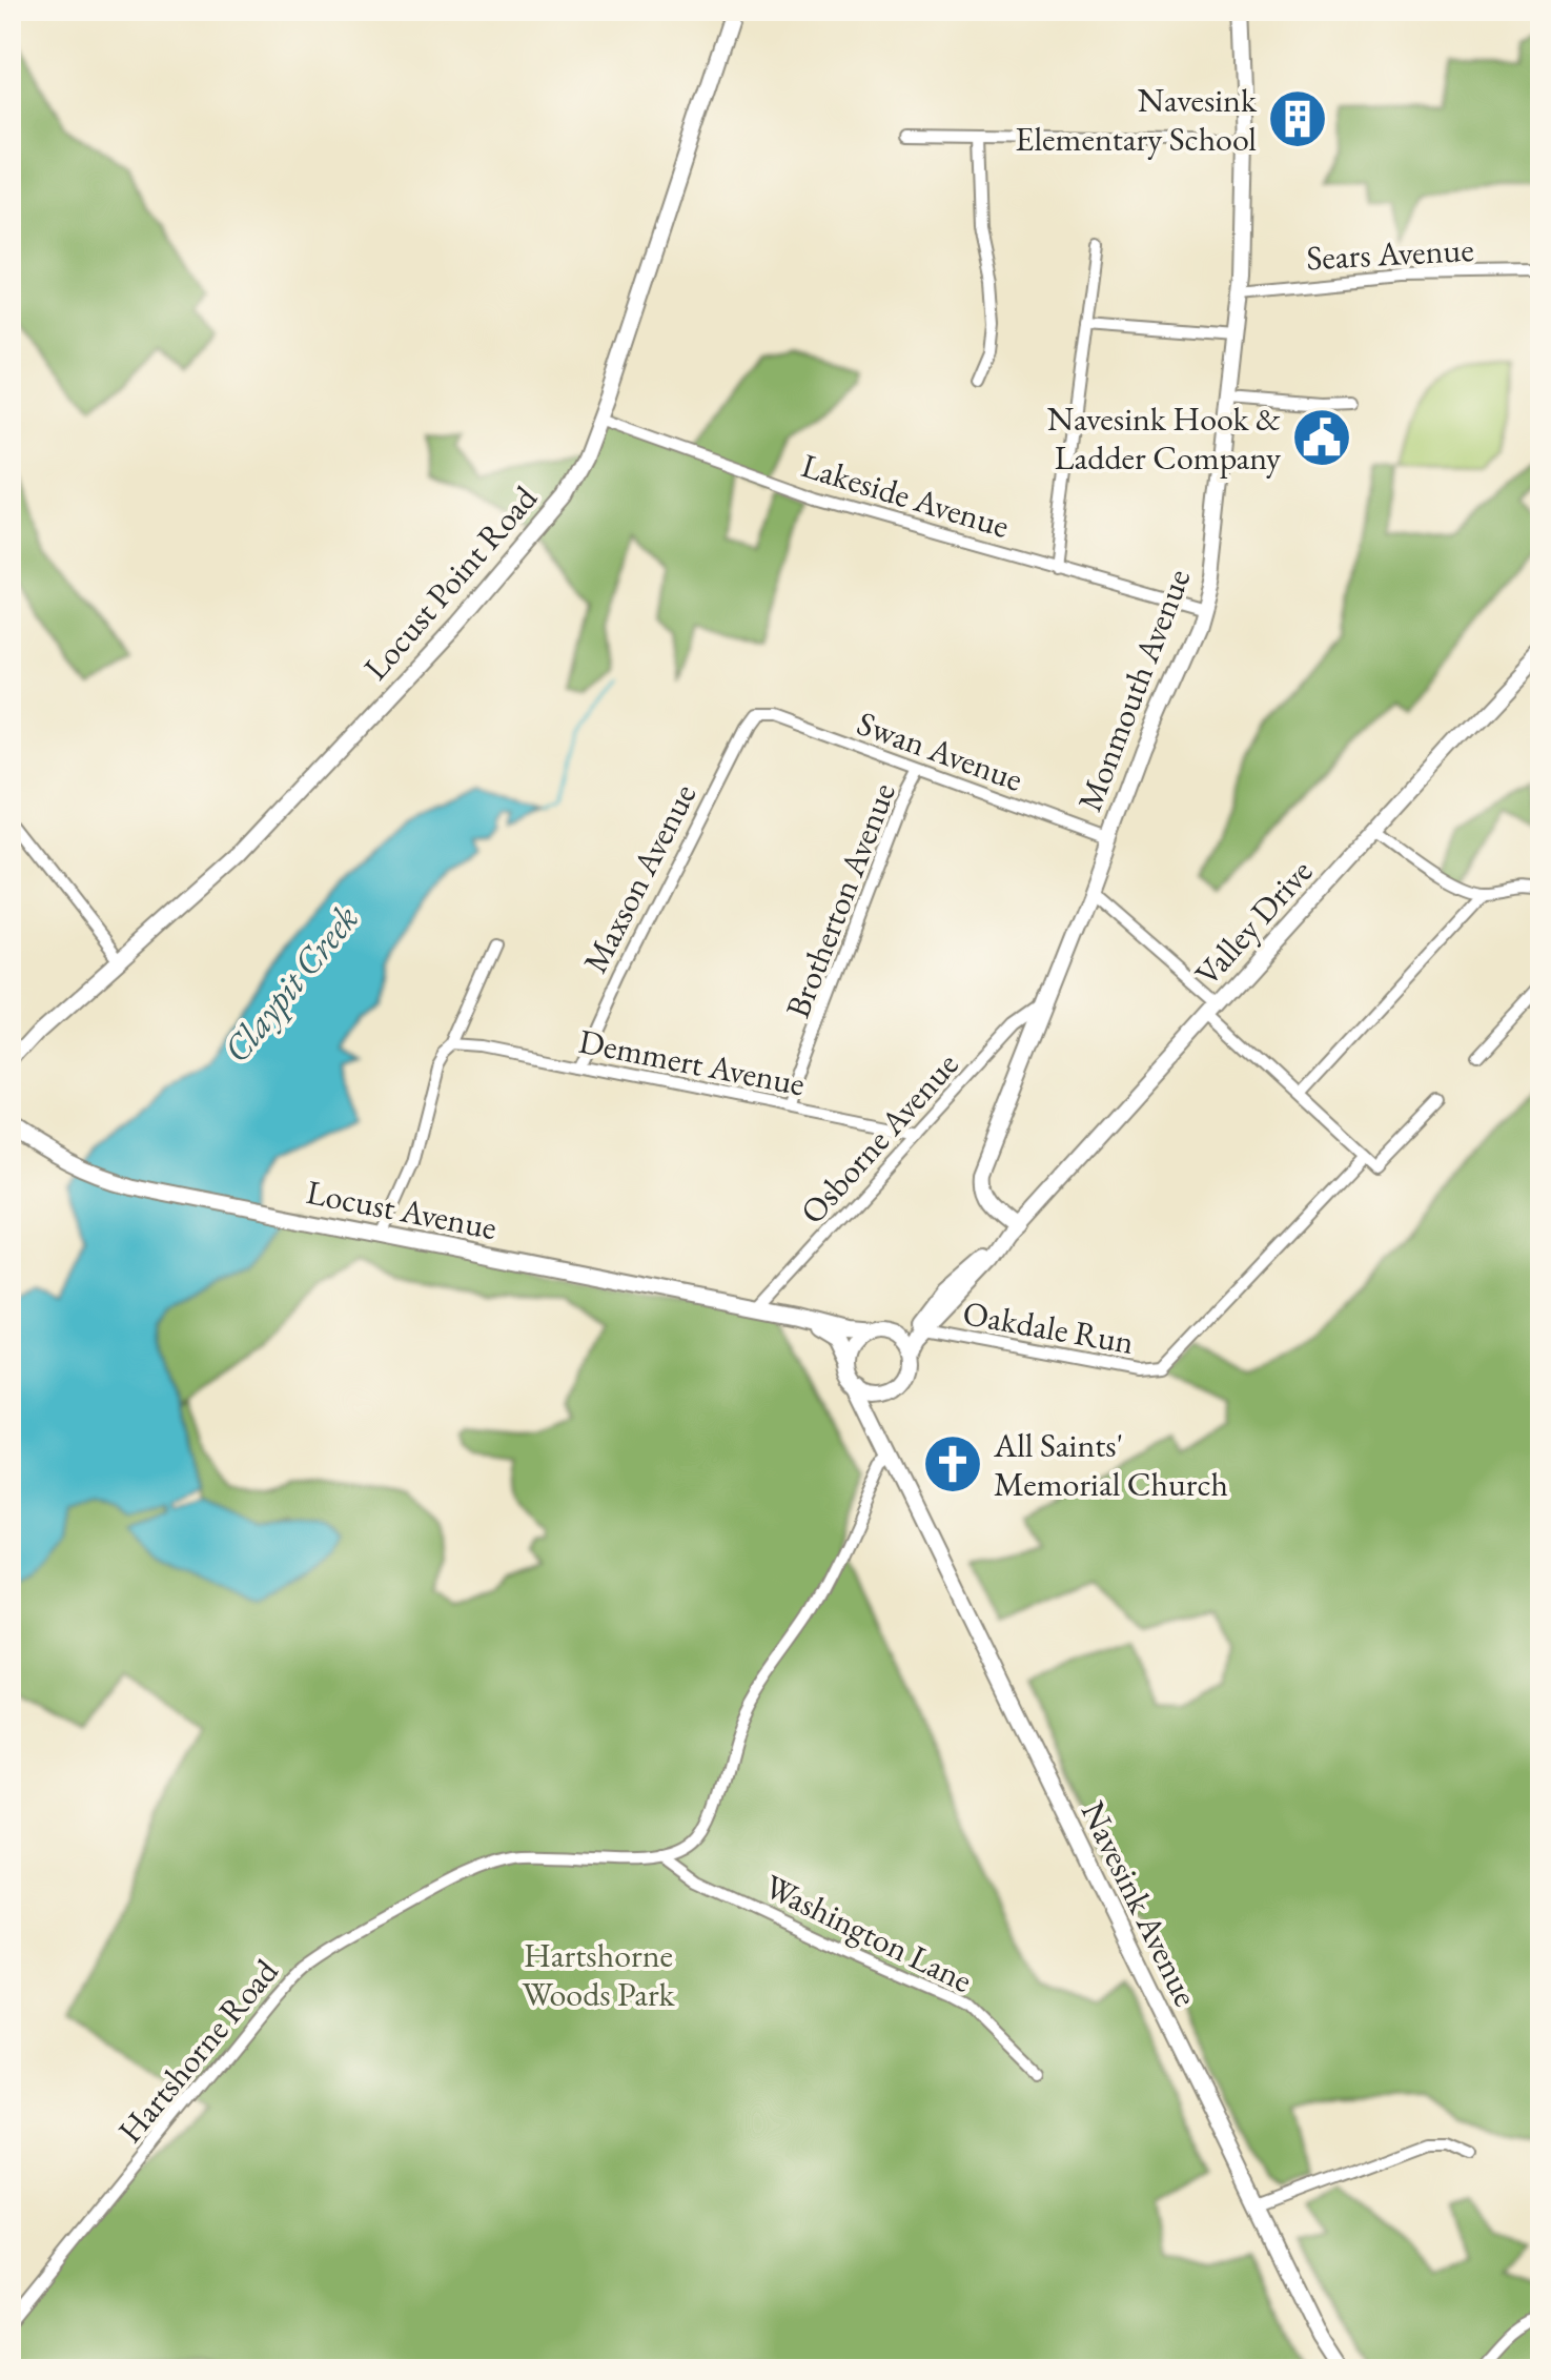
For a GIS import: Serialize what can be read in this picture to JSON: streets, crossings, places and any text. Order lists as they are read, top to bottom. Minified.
{"streets":{"street":["Sears Avenue","Lakeside Avenue","Locust Point Road","Monmouth Avenue","Swan Avenue","Maxson Avenue","Brotherton Avenue","Valley Drive","Demmert Avenue","Osborne Avenue","Locust Avenue","Oakdale Run","Navesink Avenue","Washington Lane","Hartshorne Road"]},"crossings":[["Sears Avenue","Monmouth Avenue"],["Lakeside Avenue","Locust Point Road"],["Lakeside Avenue","Monmouth Avenue"],["Monmouth Avenue","Swan Avenue"],["Monmouth Avenue","Valley Drive"],["Monmouth Avenue","Osborne Avenue"],["Swan Avenue","Maxson Avenue"],["Swan Avenue","Brotherton Avenue"],["Maxson Avenue","Demmert Avenue"],["Brotherton Avenue","Demmert Avenue"],["Valley Drive","Locust Avenue"],["Valley Drive","Oakdale Run"],["Valley Drive","Navesink Avenue"],["Demmert Avenue","Osborne Avenue"],["Osborne Avenue","Locust Avenue"],["Locust Avenue","Navesink Avenue"],["Washington Lane","Hartshorne Road"]],"water":["Claypit Creek"],"parks":["Hartshorne Woods Park"],"places":{"building":["Navesink Elementary School"],"public building":["Navesink Hook & Ladder Company"],"church":["All Saints' Memorial Church"]}}
